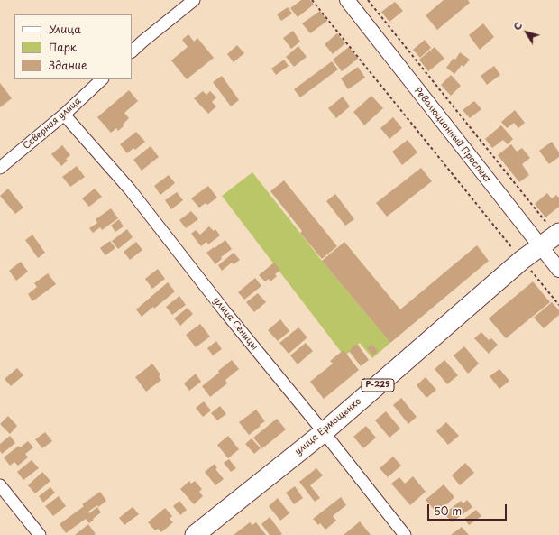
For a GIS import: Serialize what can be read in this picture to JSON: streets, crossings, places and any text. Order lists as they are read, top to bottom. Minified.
{"streets":{"highway":["Р-229","улица Ермощенко"],"street":["Северная улица","Революционный Проспект","улица Сеницы"]},"crossings":[["Северная улица","улица Сеницы"],["Революционный Проспект","улица Ермощенко"],["улица Сеницы","улица Ермощенко"]],"legend":["Улица","Парк","Здание"],"scale_bar":"50 m","north":"top left"}
